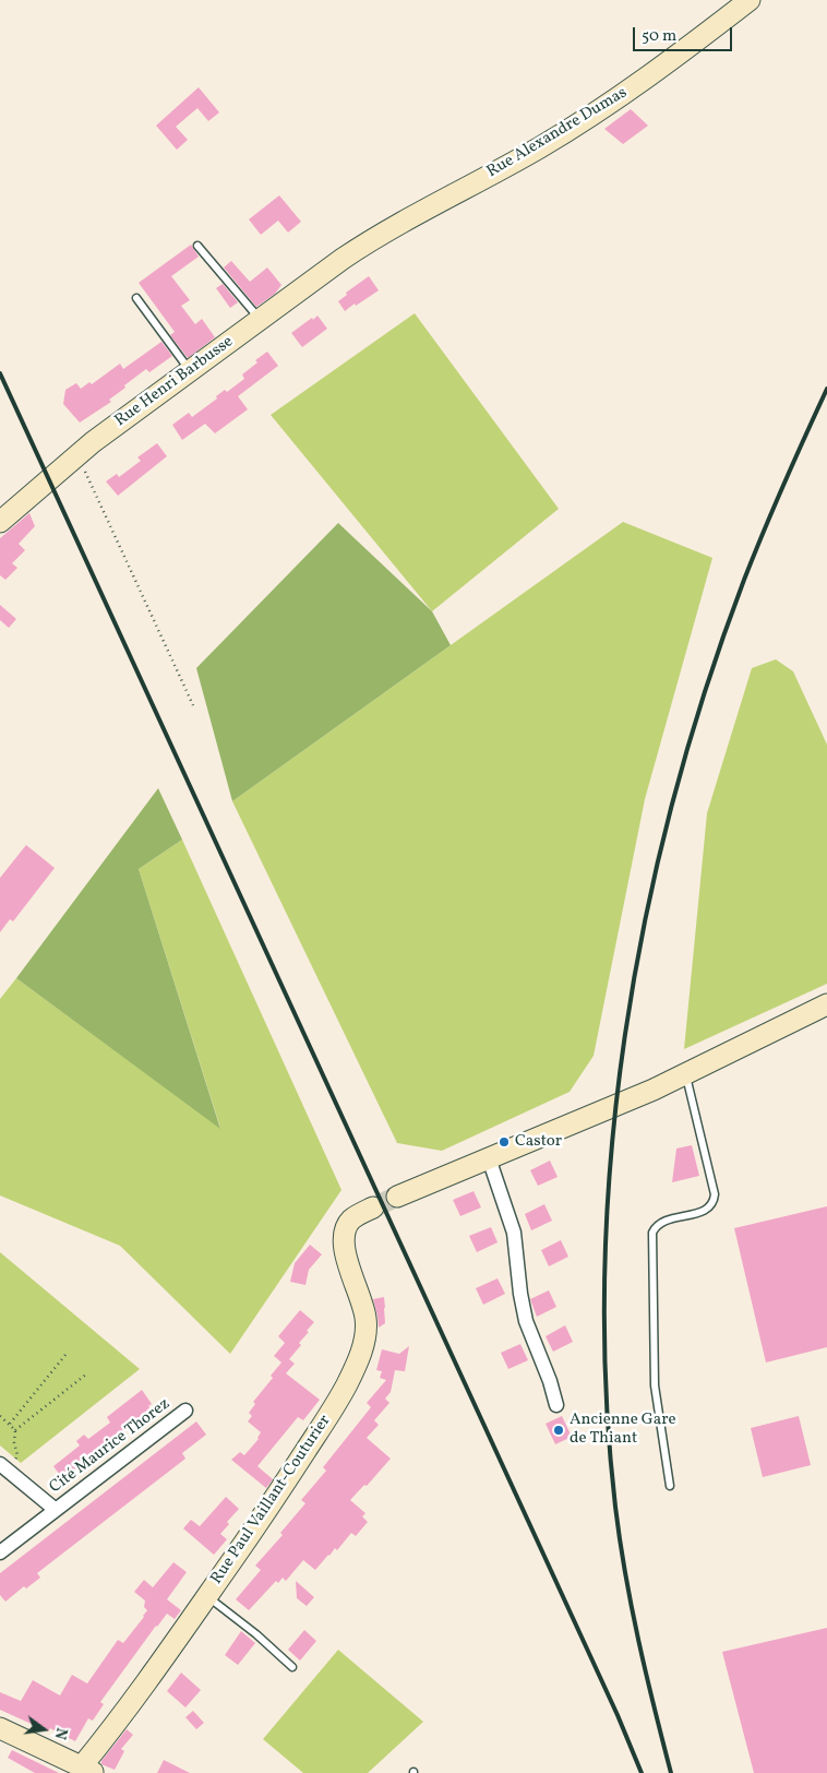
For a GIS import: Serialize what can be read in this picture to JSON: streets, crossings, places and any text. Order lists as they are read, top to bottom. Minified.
{"streets":{"street":["Rue Alexandre Dumas","Rue Henri Barbusse","Cité Maurice Thorez","Rue Paul Vaillant-Couturier"]},"crossings":[["Rue Alexandre Dumas","Rue Henri Barbusse"]],"places":["Castor","Ancienne Gare de Thiant"],"scale_bar":"50 m","north":"right"}
